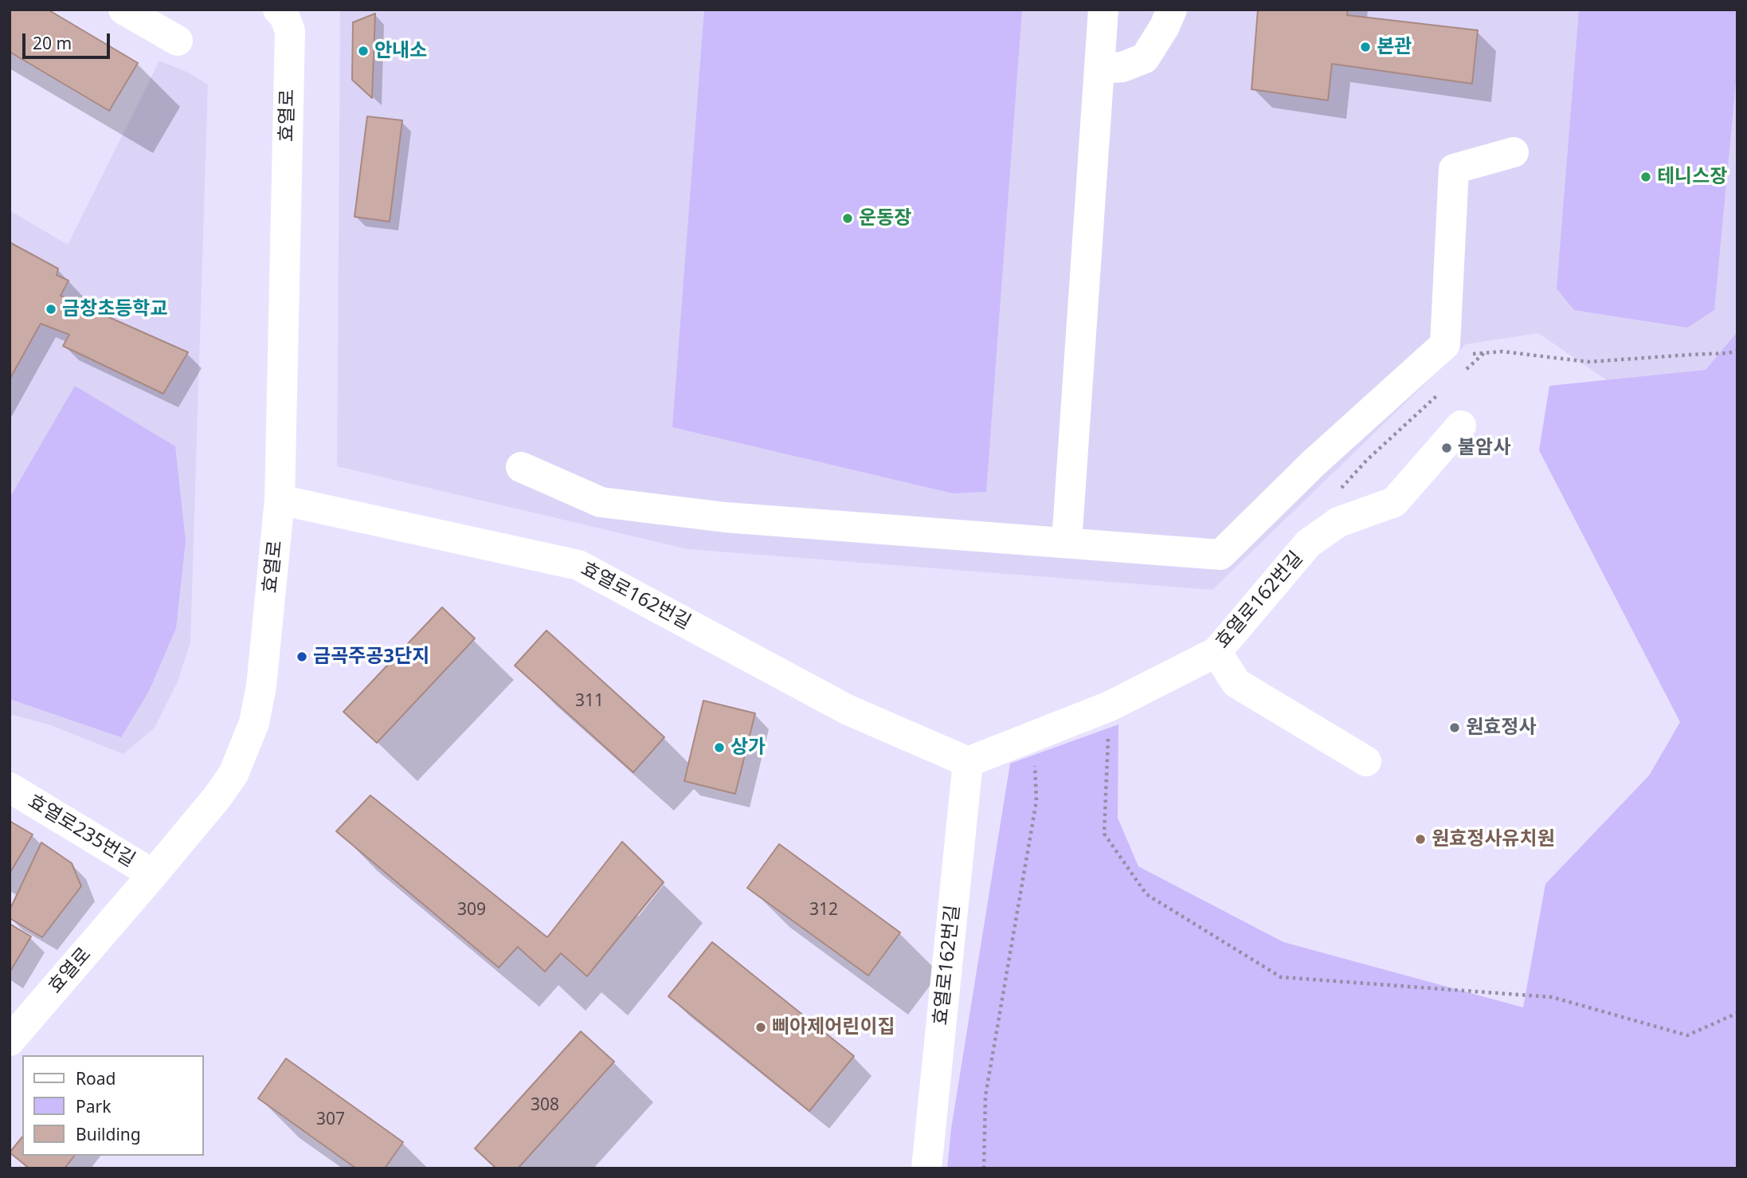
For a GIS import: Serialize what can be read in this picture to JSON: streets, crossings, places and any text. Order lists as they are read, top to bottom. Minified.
{"streets":{"street":["효열로","효열로162번길","효열로235번길"]},"crossings":[["효열로","효열로162번길"],["효열로","효열로235번길"]],"places":["본관","안내소","테니스장","운동장","금창초등학교","불암사","금곡주공3단지","원효정사","상가","원효정사유치원","삐아제어린이집"],"house_numbers":["311","309","312","308","307"],"legend":["Road","Park","Building"],"scale_bar":"20 m"}
